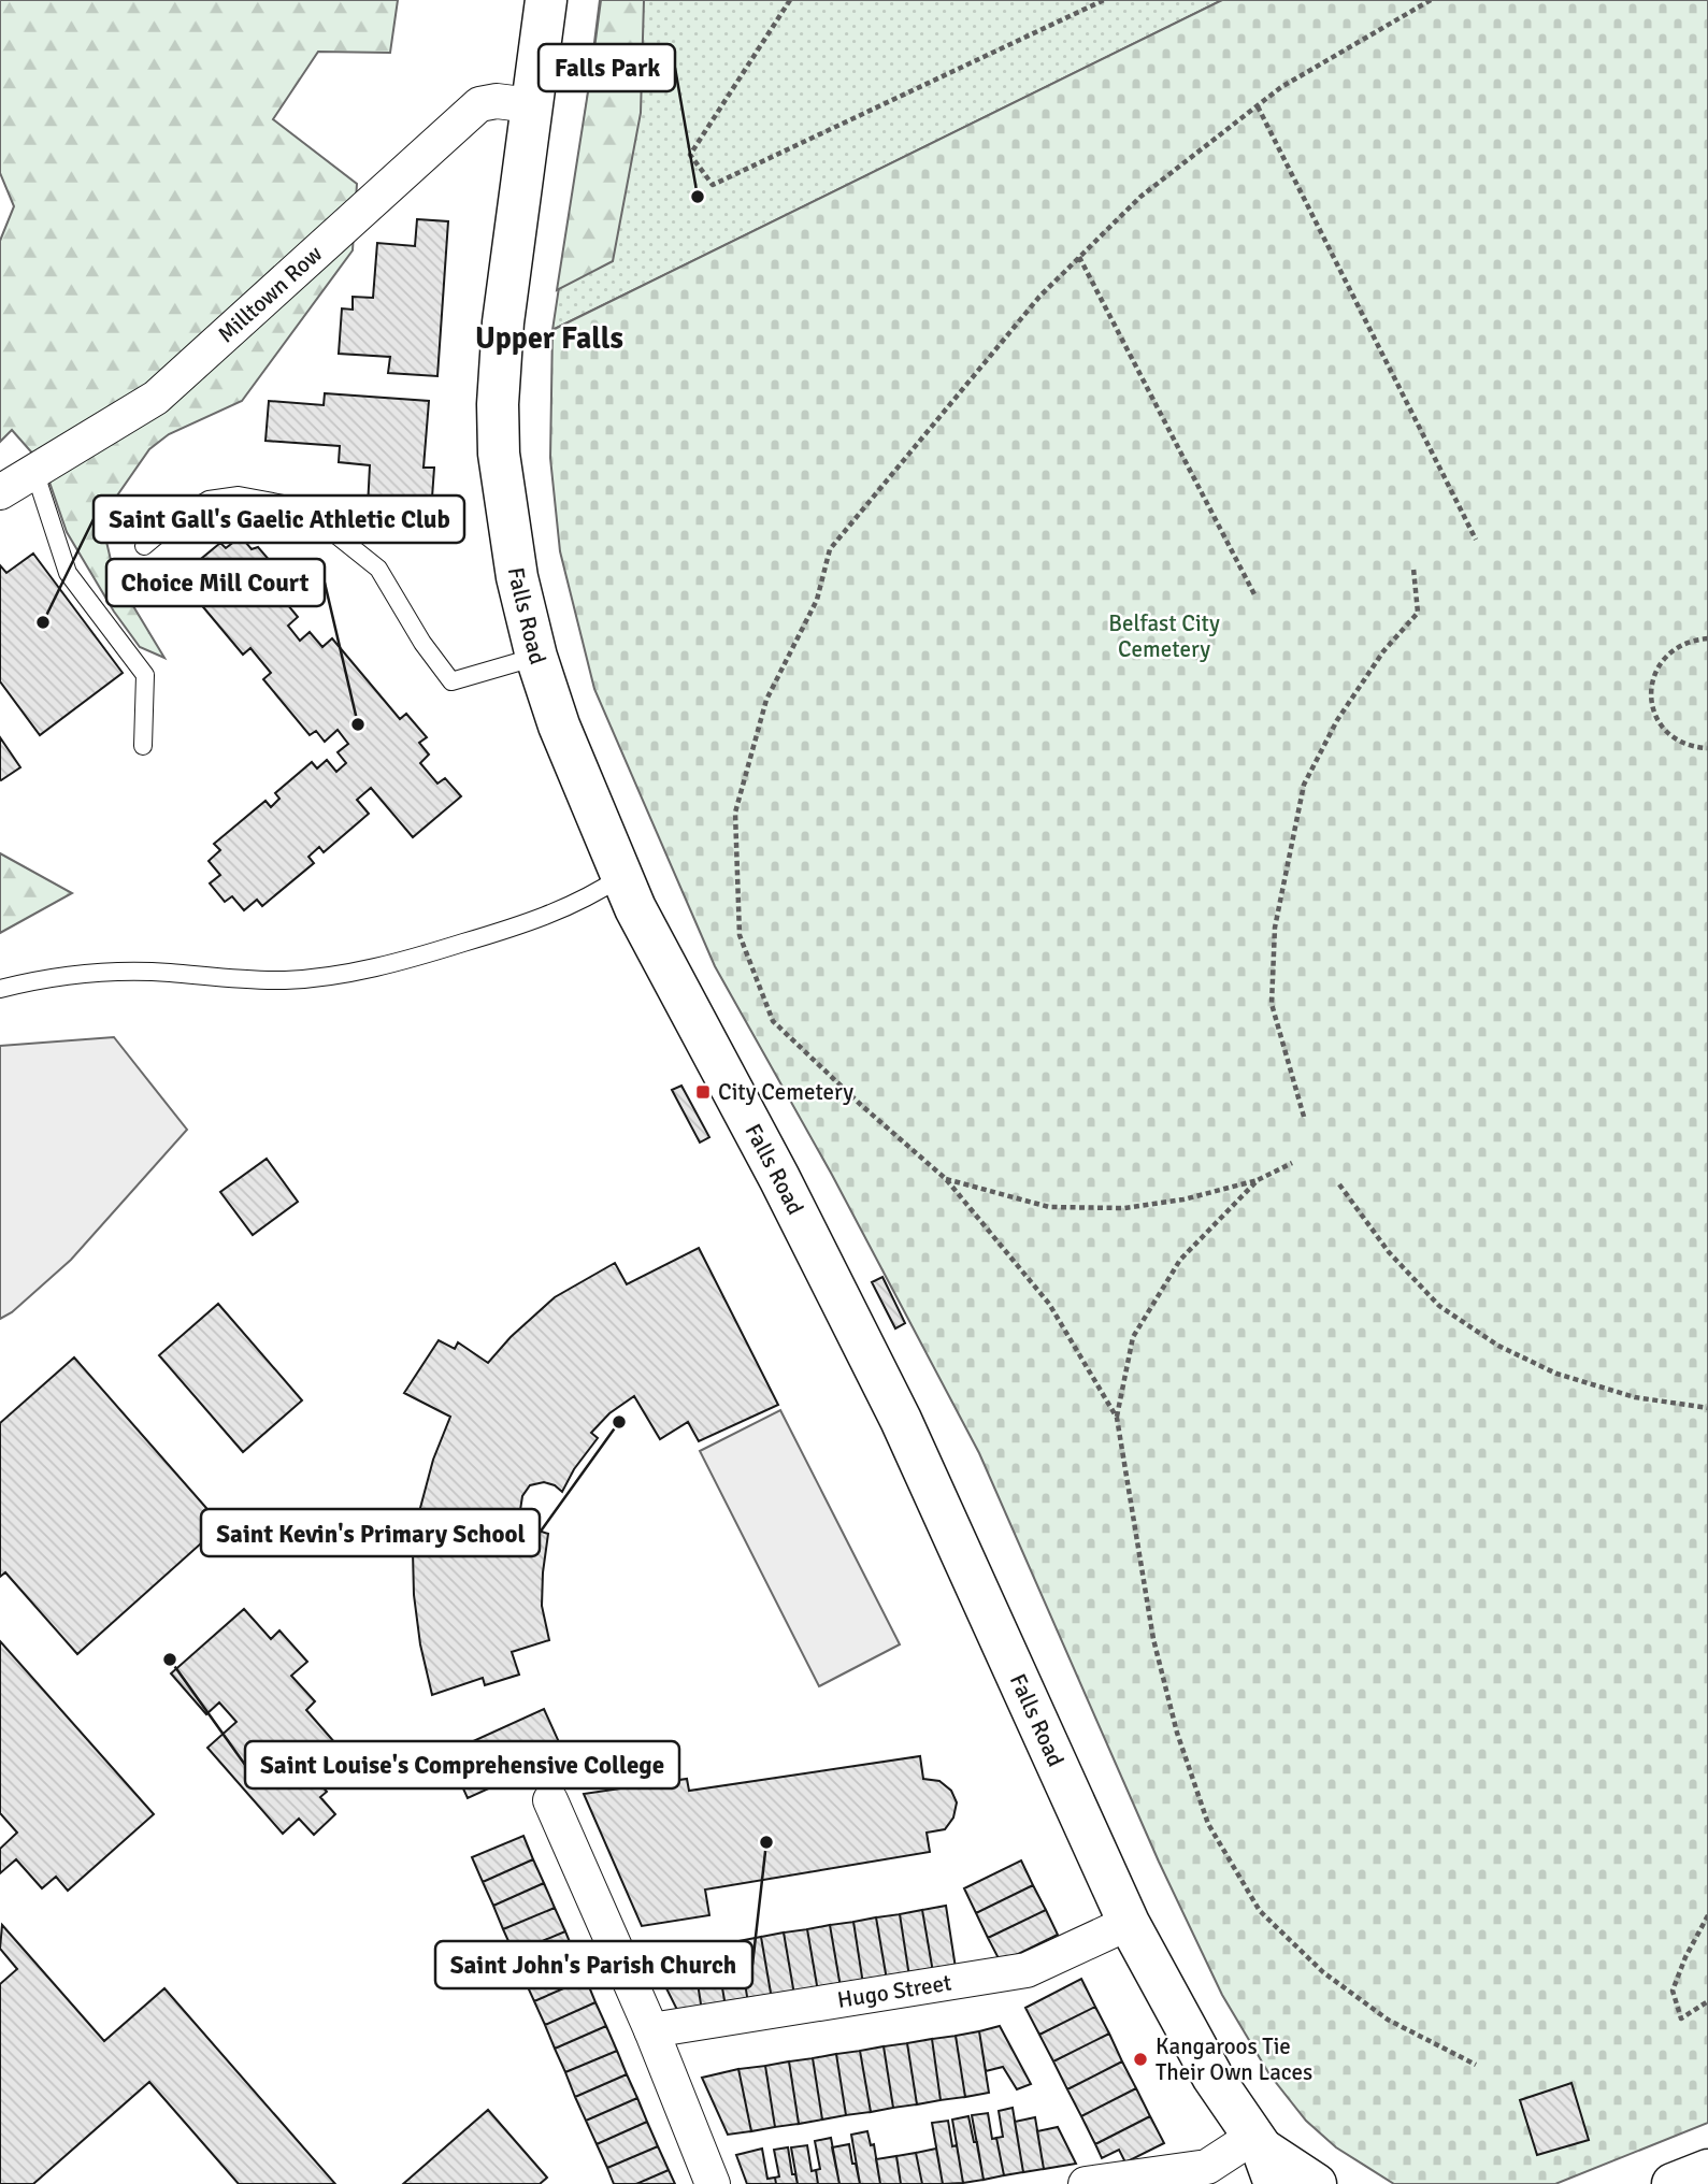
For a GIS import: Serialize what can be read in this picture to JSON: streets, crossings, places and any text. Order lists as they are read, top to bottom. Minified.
{"streets":{"main road":["Falls Road"],"street":["Milltown Row","Hugo Street"]},"crossings":[["Milltown Row","Falls Road"],["Falls Road","Hugo Street"]],"districts":["Upper Falls"],"parks":["Belfast City Cemetery"],"places":{"other":["Falls Park","Saint Gall's Gaelic Athletic Club","Choice Mill Court","Saint Kevin's Primary School","Saint Louise's Comprehensive College","Saint John's Parish Church","Kangaroos Tie Their Own Laces"],"transit":["City Cemetery"]}}
